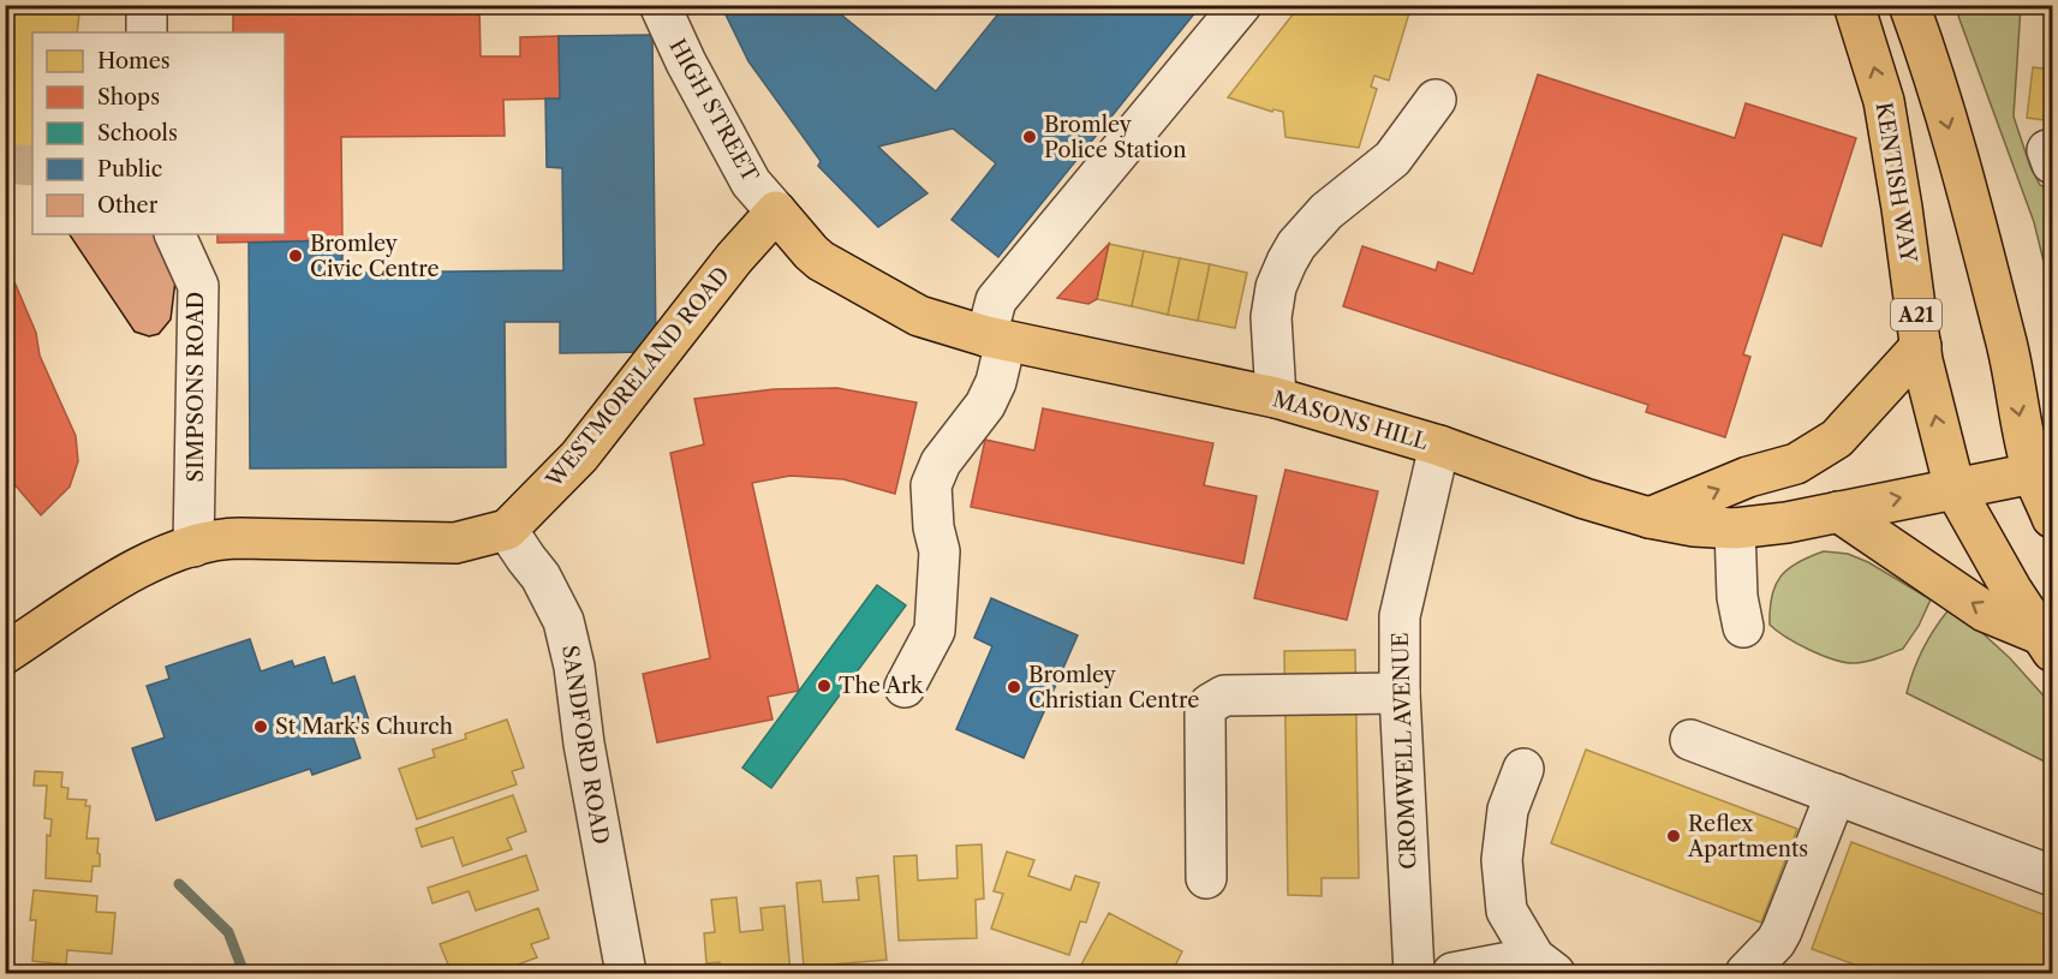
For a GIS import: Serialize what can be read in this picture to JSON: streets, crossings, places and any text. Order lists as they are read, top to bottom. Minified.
{"streets":{"main road":["KENTISH WAY","A21","WESTMORELAND ROAD","MASONS HILL"],"street":["HIGH STREET","SIMPSONS ROAD","SANDFORD ROAD","CROMWELL AVENUE"]},"crossings":[["HIGH STREET","WESTMORELAND ROAD"],["HIGH STREET","MASONS HILL"],["KENTISH WAY","A21"],["KENTISH WAY","MASONS HILL"],["A21","MASONS HILL"],["WESTMORELAND ROAD","MASONS HILL"],["WESTMORELAND ROAD","SANDFORD ROAD"],["MASONS HILL","CROMWELL AVENUE"]],"places":["Bromley Police Station","Bromley Civic Centre","The Ark","Bromley Christian Centre","St Mark's Church","Reflex Apartments"],"legend":["Homes","Shops","Schools","Public","Other"]}
